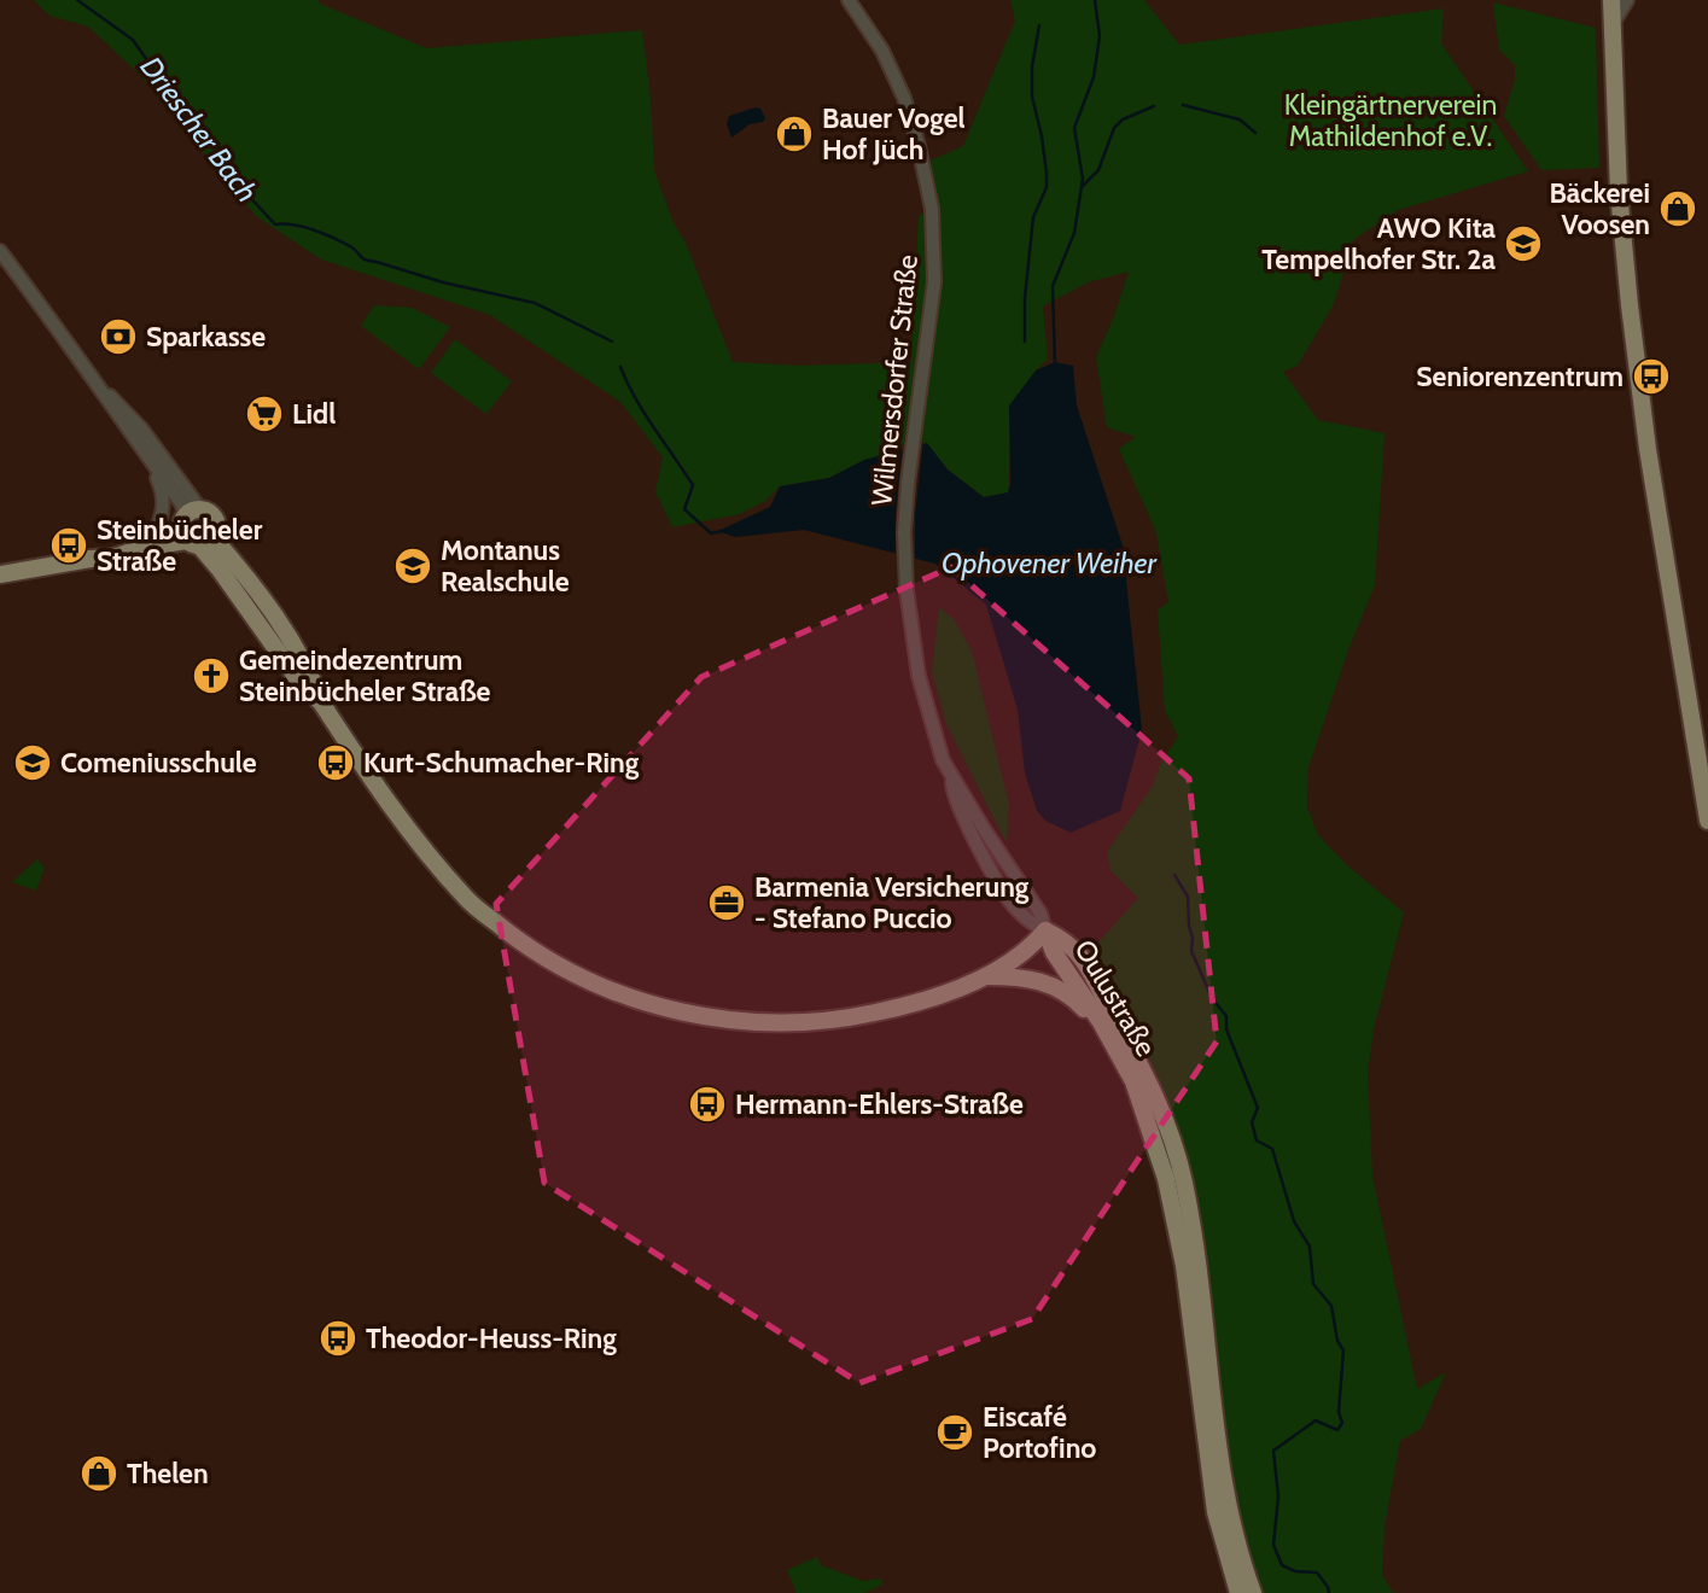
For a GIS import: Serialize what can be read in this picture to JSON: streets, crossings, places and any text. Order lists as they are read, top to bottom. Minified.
{"streets":{"main road":["Oulustraße"],"street":["Wilmersdorfer Straße"]},"crossings":[["Wilmersdorfer Straße","Oulustraße"]],"water":["Driescher Bach","Ophovener Weiher"],"parks":["Kleingärtnerverein Mathildenhof e.V."],"places":{"shop":["Bauer Vogel Hof Jüch","Bäckerei Voosen","Thelen"],"school or university":["AWO Kita Tempelhofer Str. 2a","Montanus Realschule","Comeniusschule"],"bank":["Sparkasse"],"bus stop":["Seniorenzentrum","Steinbücheler Straße","Kurt-Schumacher-Ring","Hermann-Ehlers-Straße","Theodor-Heuss-Ring"],"supermarket":["Lidl"],"church":["Gemeindezentrum Steinbücheler Straße"],"office":["Barmenia Versicherung - Stefano Puccio"],"cafe":["Eiscafé Portofino"]}}
